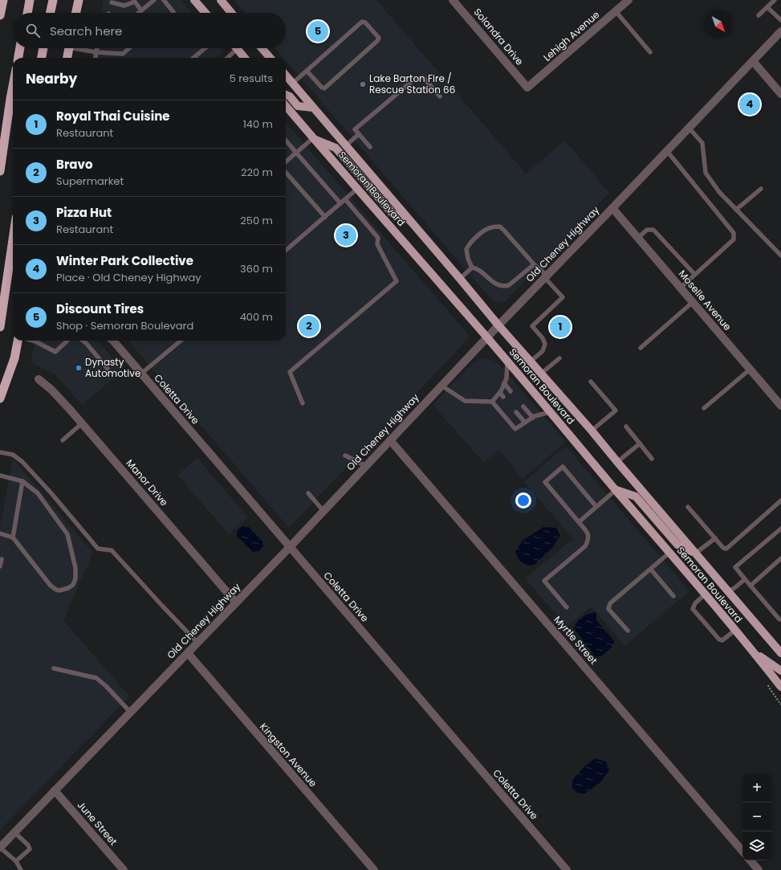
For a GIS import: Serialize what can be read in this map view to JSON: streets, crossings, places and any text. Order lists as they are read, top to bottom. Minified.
{"streets":{"main road":["Semoran Boulevard"],"street":["Lehigh Avenue","Solandra Drive","Old Cheney Highway","Moselle Avenue","Coletta Drive","Manor Drive","Myrtle Street","Kingston Avenue","June Street"]},"crossings":[["Lehigh Avenue","Solandra Drive"],["Semoran Boulevard","Old Cheney Highway"],["Old Cheney Highway","Moselle Avenue"],["Old Cheney Highway","Coletta Drive"],["Old Cheney Highway","Manor Drive"],["Old Cheney Highway","Myrtle Street"],["Old Cheney Highway","Kingston Avenue"],["Old Cheney Highway","June Street"]],"places":["Lake Barton Fire / Rescue Station 66","Dynasty Automotive"],"north":"bottom right","page":{"search":"Search here","pins":["5","4","3","2","1"],"heading":["Nearby","5 results"],"list":[{"mark":"1","name":"Royal Thai Cuisine","note":"Restaurant","value":"140 m"},{"mark":"2","name":"Bravo","note":"Supermarket","value":"220 m"},{"mark":"3","name":"Pizza Hut","note":"Restaurant","value":"250 m"},{"mark":"4","name":"Winter Park Collective","note":"Place · Old Cheney Highway","value":"360 m"},{"mark":"5","name":"Discount Tires","note":"Shop · Semoran Boulevard","value":"400 m"}],"map_buttons":["+","−"]}}
